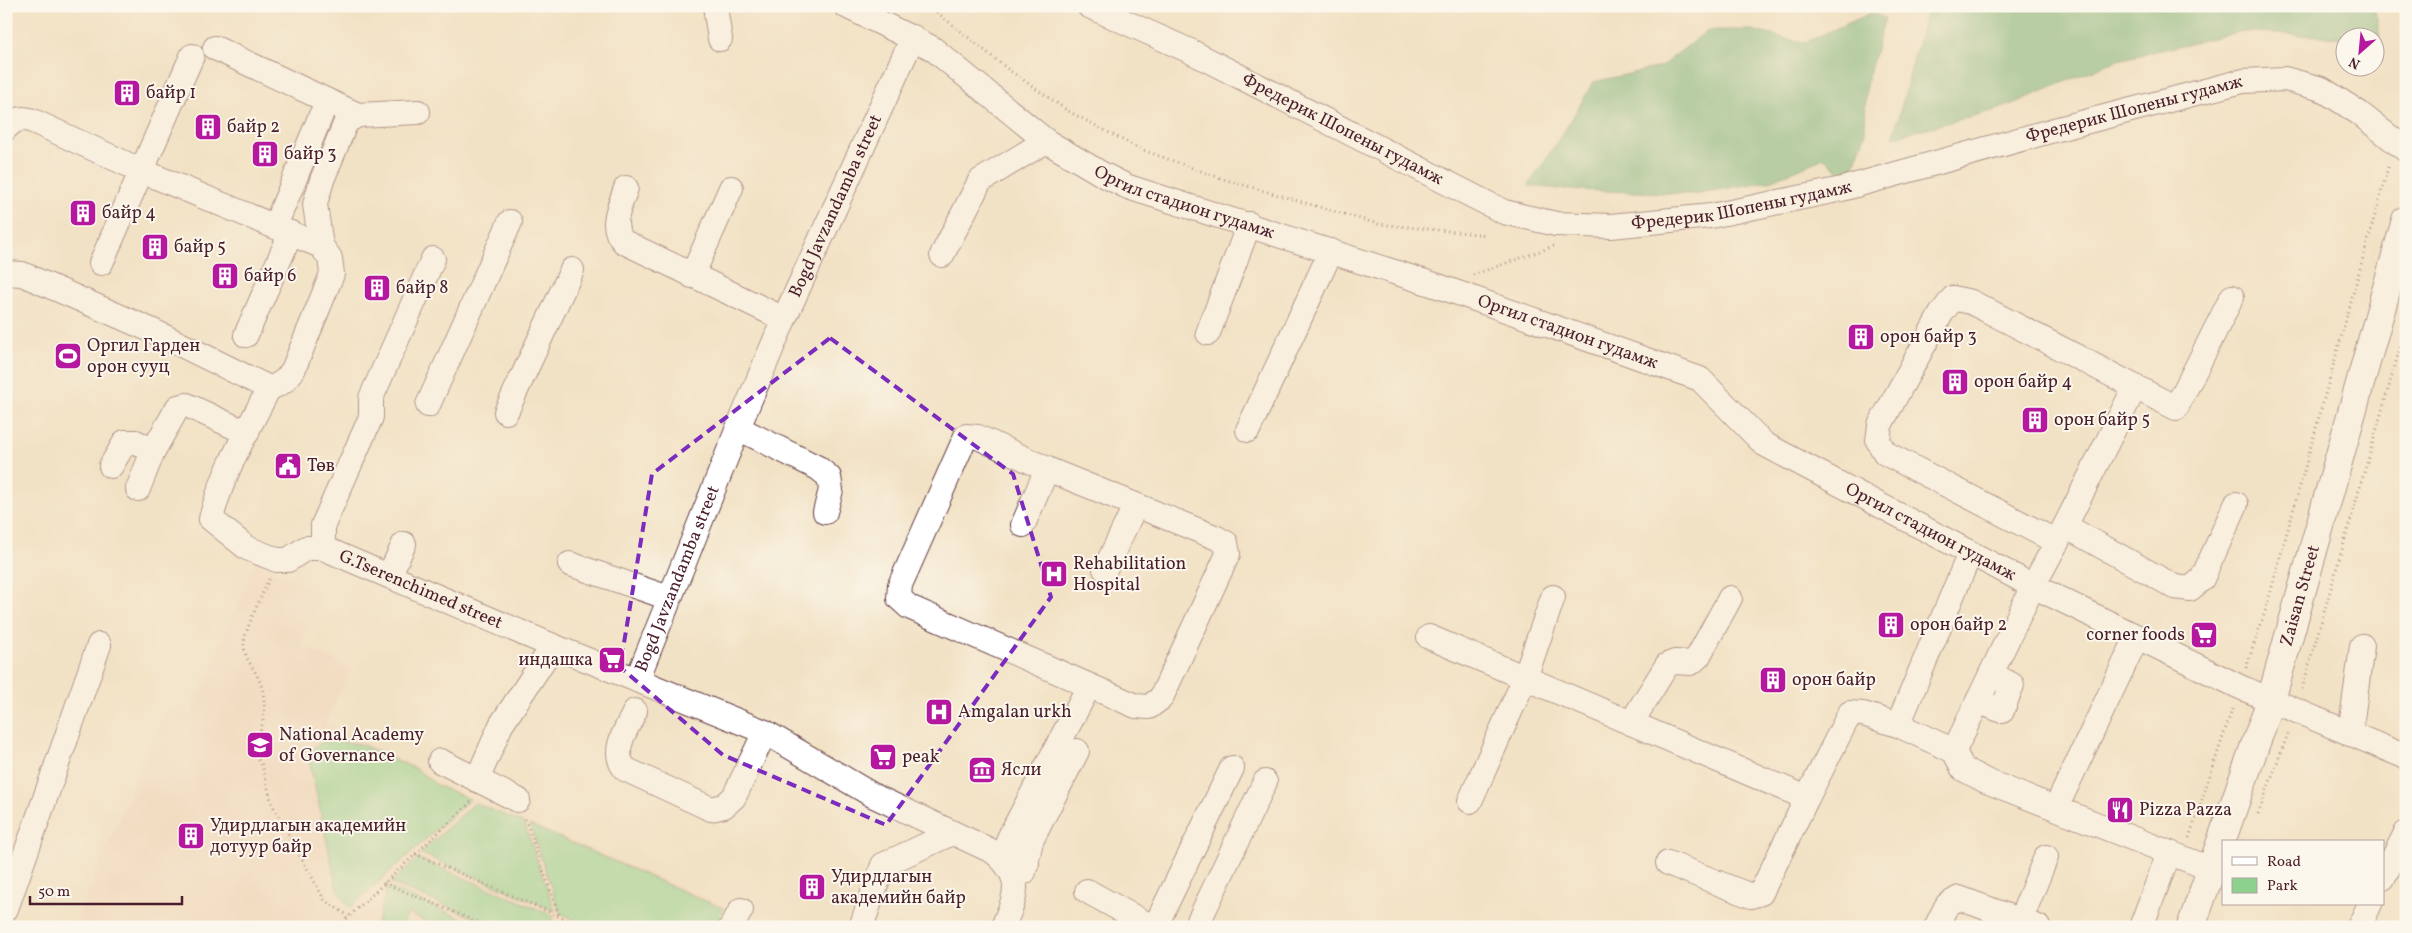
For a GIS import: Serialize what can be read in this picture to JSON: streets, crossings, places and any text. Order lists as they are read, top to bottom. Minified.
{"streets":{"main road":["Zaisan Street"],"street":["Фредерик Шопены гудамж","Оргил стадион гудамж","Bogd Javzandamba street","G.Tserenchimed street"]},"crossings":[["Оргил стадион гудамж","Bogd Javzandamba street"],["Оргил стадион гудамж","Zaisan Street"],["Bogd Javzandamba street","G.Tserenchimed street"]],"places":{"building":["байр 1","байр 2","байр 3","байр 4","байр 5","байр 6","байр 8","орон байр 3","орон байр 4","орон байр 5","орон байр 2","орон байр","Удирдлагын академийн дотуур байр","Удирдлагын академийн байр"],"sports":["Оргил Гарден орон сууц"],"public building":["Төв"],"hospital":["Rehabilitation Hospital","Amgalan urkh"],"supermarket":["corner foods","индашка","peak"],"school or university":["National Academy of Governance"],"museum":["Ясли"],"restaurant":["Pizza Pazza"]},"legend":["Road","Park"],"scale_bar":"50 m","north":"bottom left"}
